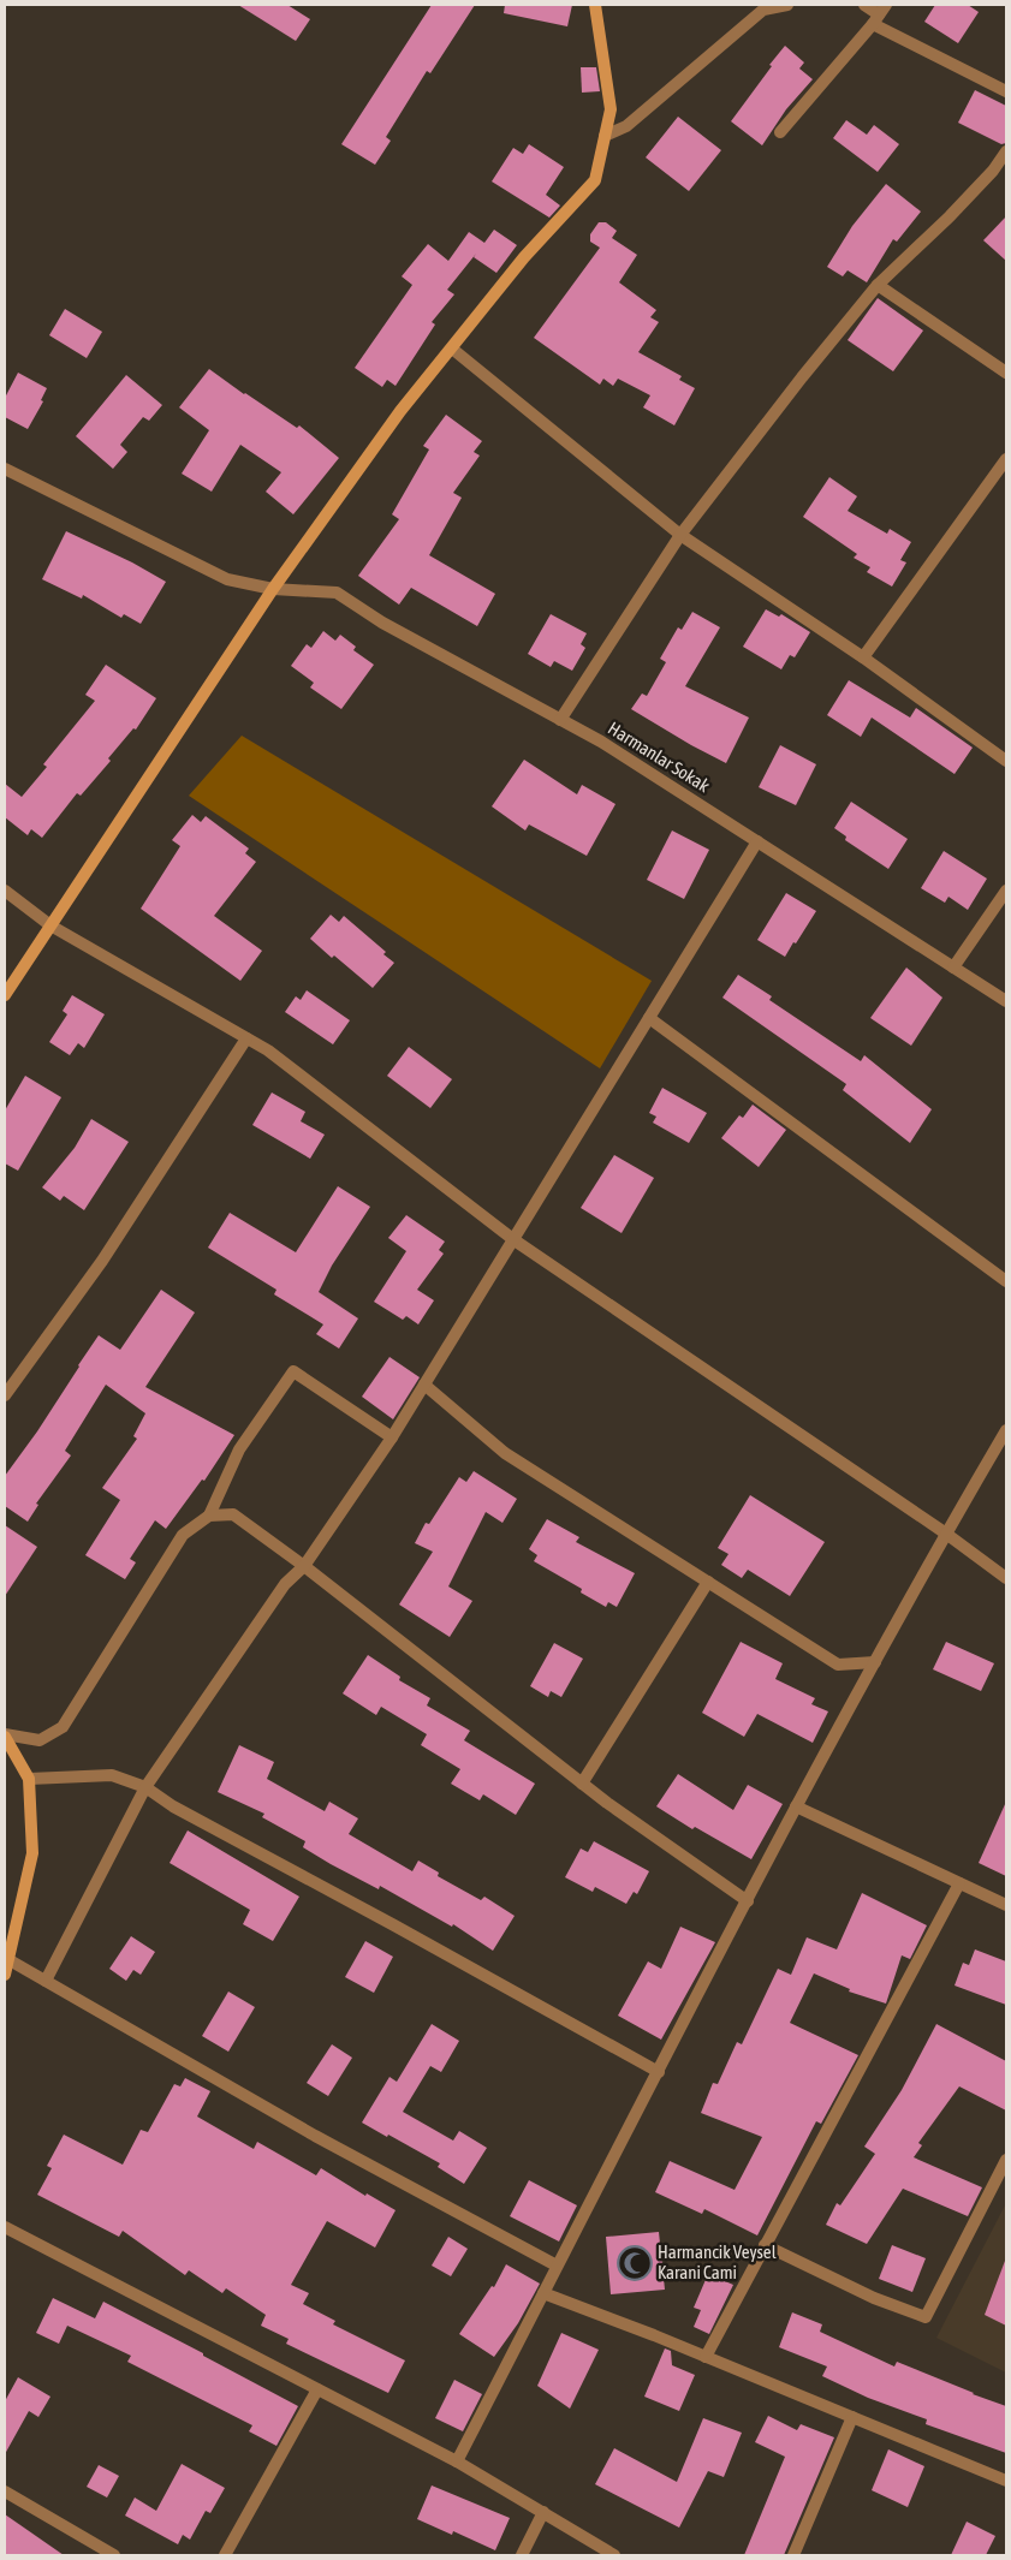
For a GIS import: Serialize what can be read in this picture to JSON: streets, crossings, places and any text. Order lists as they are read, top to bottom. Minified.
{"streets":{"street":["Harmanlar Sokak"]},"places":{"mosque":["Harmancik Veysel Karani Cami"]}}
